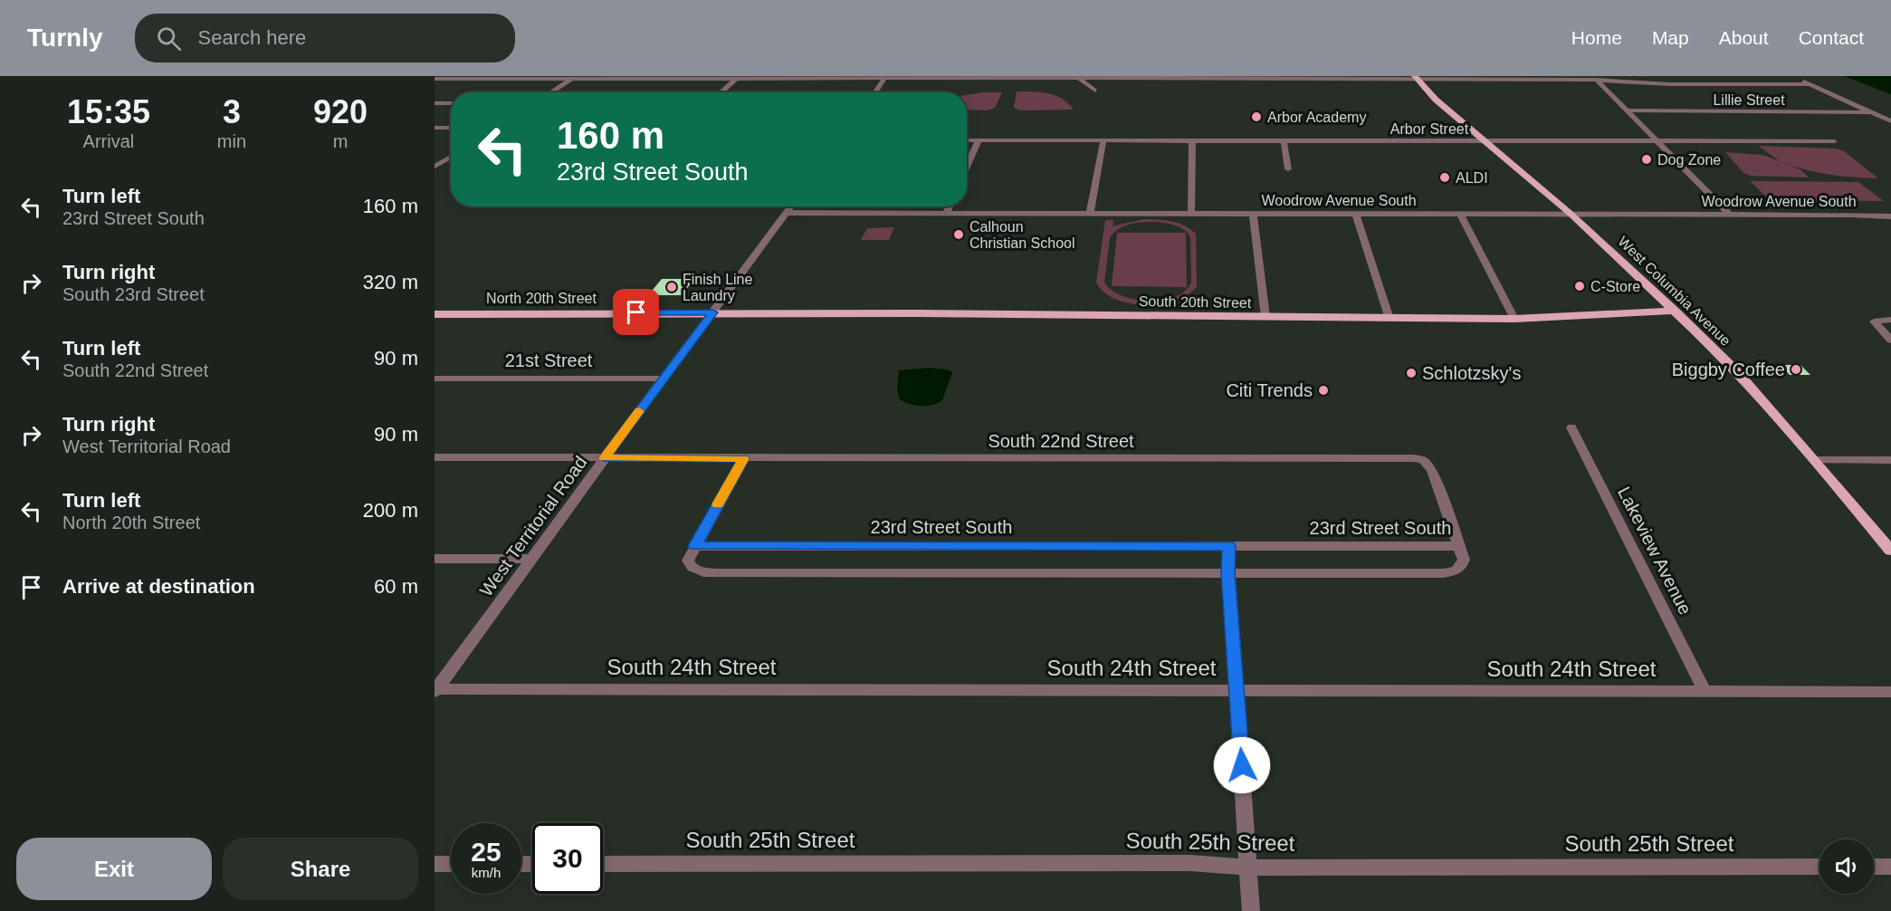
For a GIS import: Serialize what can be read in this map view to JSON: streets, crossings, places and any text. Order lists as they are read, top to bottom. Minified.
{"streets":{"main road":["West Columbia Avenue","North 20th Street","South 20th Street"],"street":["Lillie Street","Arbor Street","Woodrow Avenue South","21st Street","South 22nd Street","West Territorial Road","23rd Street South","Lakeview Avenue","South 24th Street","South 25th Street"]},"crossings":[["Arbor Street","West Columbia Avenue"],["Woodrow Avenue South","West Columbia Avenue"],["Woodrow Avenue South","West Territorial Road"],["West Columbia Avenue","South 20th Street"],["North 20th Street","South 20th Street"],["North 20th Street","West Territorial Road"],["South 20th Street","West Territorial Road"],["21st Street","West Territorial Road"],["South 22nd Street","West Territorial Road"],["South 22nd Street","23rd Street South"],["West Territorial Road","South 24th Street"],["Lakeview Avenue","South 24th Street"]],"places":["Arbor Academy","Dog Zone","ALDI","Calhoun Christian School","C-Store","Finish Line Laundry","Biggby Coffee","Schlotzsky's","Citi Trends"],"page":{"header":"Turnly","search":"Search here","nav":["Home","Map","About","Contact"],"eta":["15:35","Arrival","3","min","920","m"],"turn":["160 m","23rd Street South"],"list":[{"name":"Turn left","note":"23rd Street South","value":"160 m"},{"name":"Turn right","note":"South 23rd Street","value":"320 m"},{"name":"Turn left","note":"South 22nd Street","value":"90 m"},{"name":"Turn right","note":"West Territorial Road","value":"90 m"},{"name":"Turn left","note":"North 20th Street","value":"200 m"},{"name":"Arrive at destination","value":"60 m"}],"speed":"25 km/h","limit":"30","buttons":["Exit","Share"]}}
